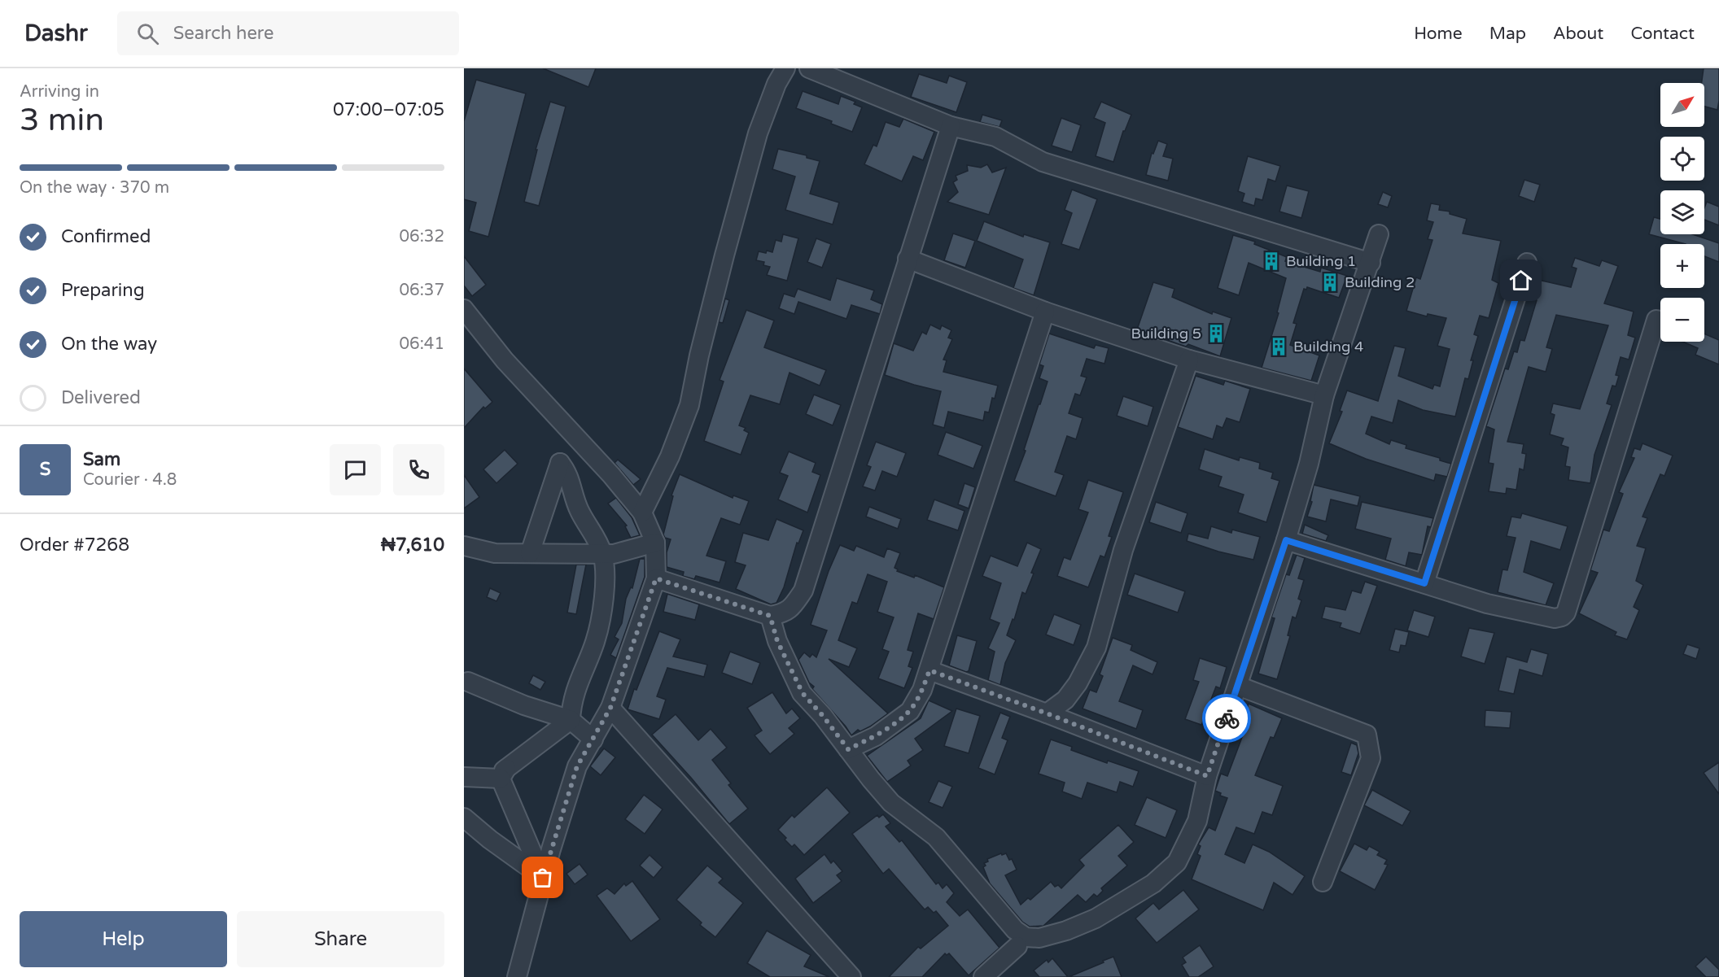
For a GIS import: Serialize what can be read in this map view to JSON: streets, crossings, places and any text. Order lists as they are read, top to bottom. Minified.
{"places":{"building":["Building 1","Building 2","Building 5","Building 4"]},"north":"top right","page":{"header":"Dashr","search":"Search here","nav":["Home","Map","About","Contact"],"heading":["3 min","Arriving in","07:00–07:05"],"panel":["Sam","Courier · 4.8","Order #7268","₦7,610"],"map_buttons":["+","−"],"bar":"On the way · 370 m","list":[["Confirmed","06:32"],["Preparing","06:37"],["On the way","06:41"],"Delivered"],"round":"S","buttons":["Help","Share"]}}
